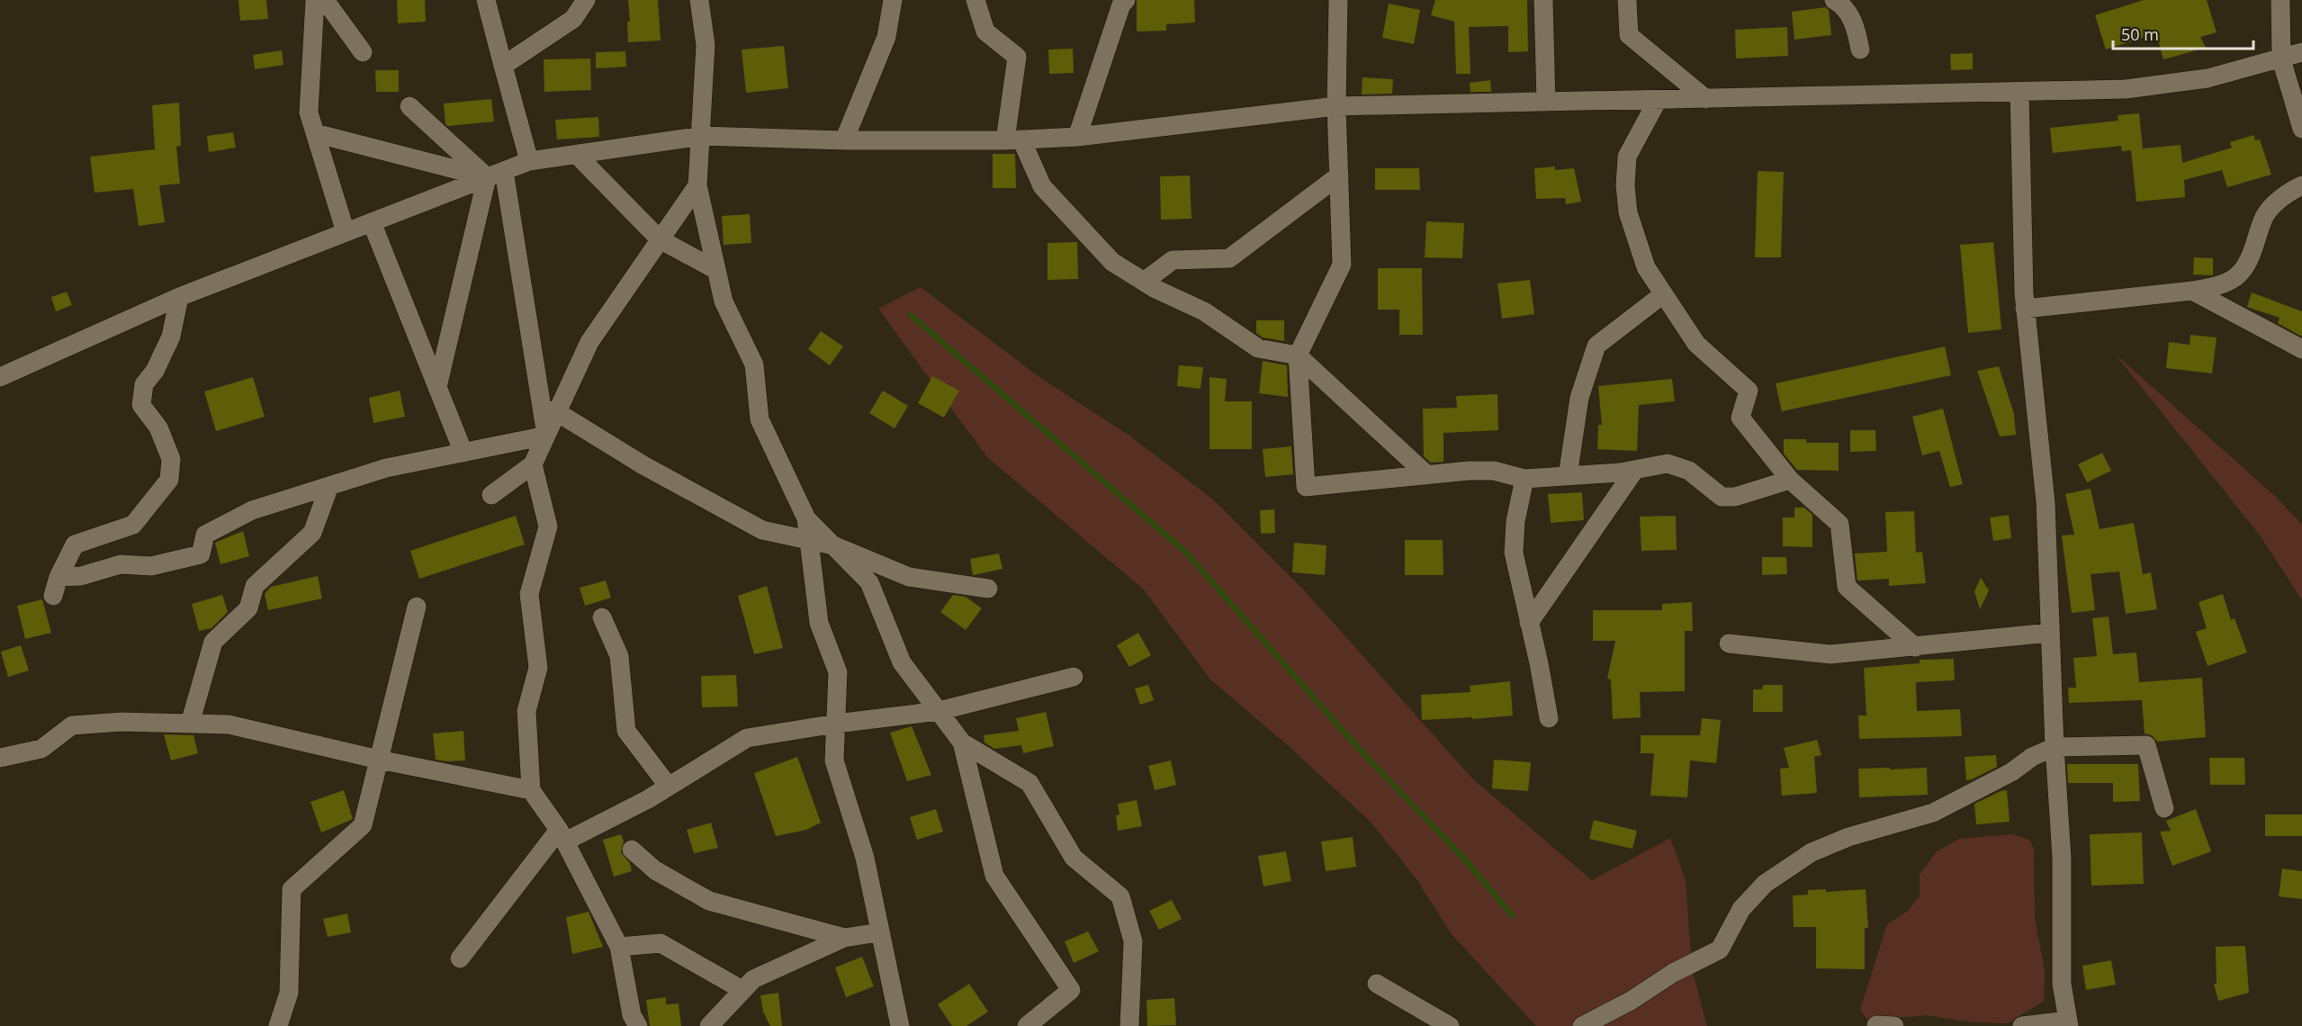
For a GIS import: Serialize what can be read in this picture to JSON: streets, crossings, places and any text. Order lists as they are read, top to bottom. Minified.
{"scale_bar":"50 m"}
